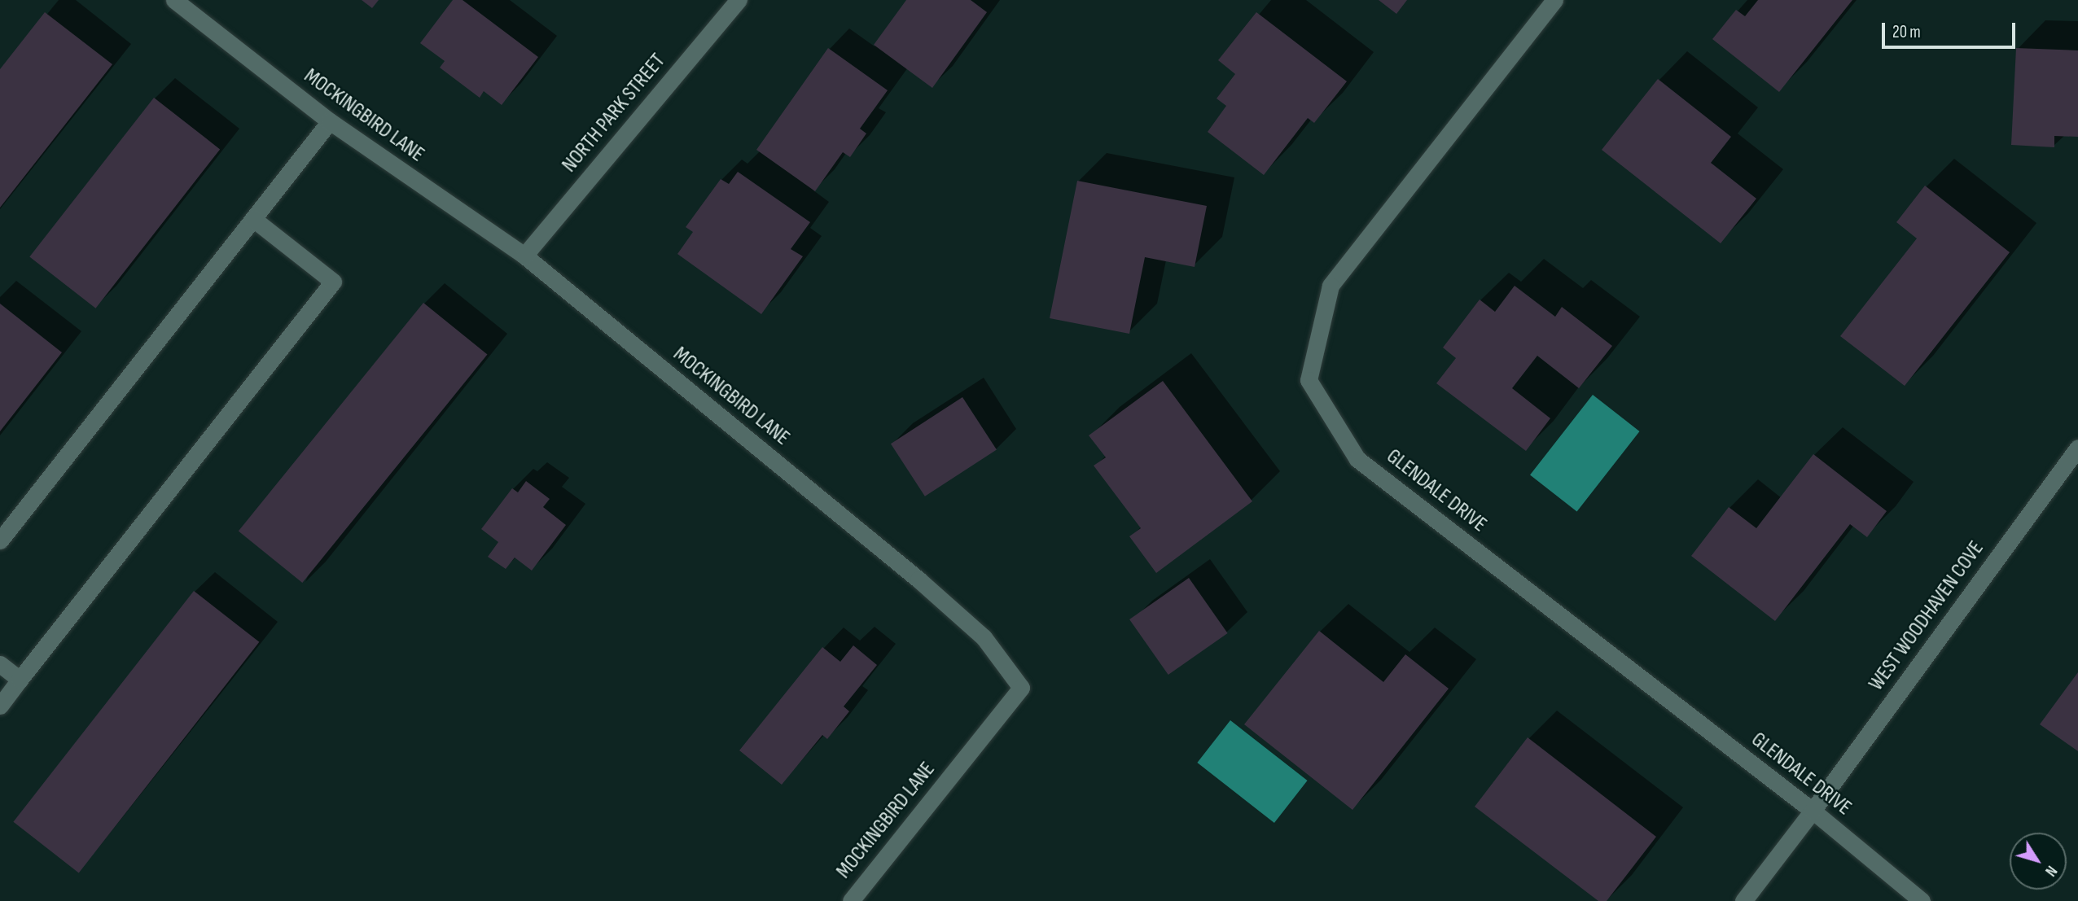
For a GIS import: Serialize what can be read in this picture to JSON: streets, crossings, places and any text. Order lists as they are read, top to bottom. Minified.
{"streets":{"street":["NORTH PARK STREET","MOCKINGBIRD LANE","GLENDALE DRIVE","WEST WOODHAVEN COVE"]},"crossings":[["NORTH PARK STREET","MOCKINGBIRD LANE"],["GLENDALE DRIVE","WEST WOODHAVEN COVE"]],"scale_bar":"20 m","north":"bottom right"}
